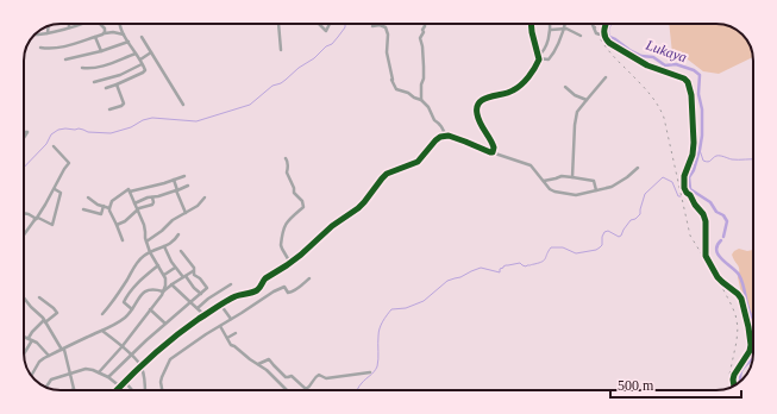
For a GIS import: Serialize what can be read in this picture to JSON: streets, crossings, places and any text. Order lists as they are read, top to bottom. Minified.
{"water":["Lukaya"],"scale_bar":"500 m"}
